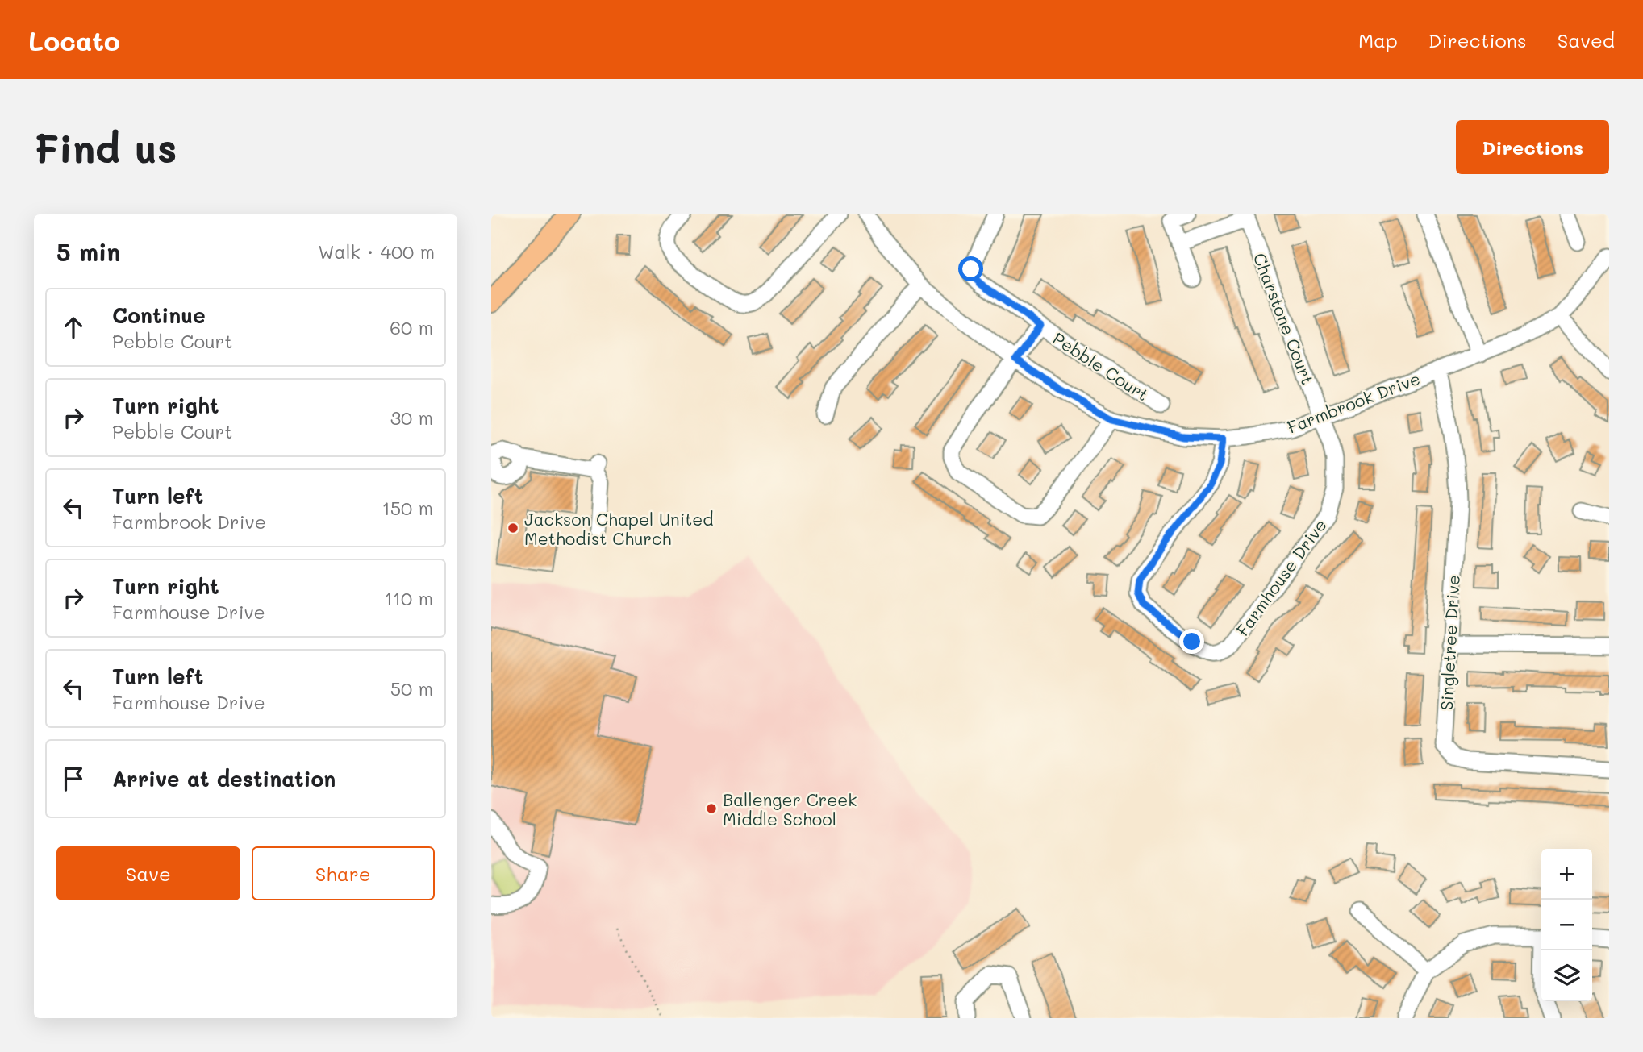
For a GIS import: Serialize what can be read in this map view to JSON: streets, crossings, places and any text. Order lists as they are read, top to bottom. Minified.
{"streets":{"street":["Charstone Court","Pebble Court","Farmbrook Drive","Farmhouse Drive","Singletree Drive"]},"crossings":[["Charstone Court","Farmbrook Drive"],["Charstone Court","Farmhouse Drive"],["Pebble Court","Farmbrook Drive"],["Farmbrook Drive","Farmhouse Drive"],["Farmbrook Drive","Singletree Drive"]],"places":["Jackson Chapel United Methodist Church","Ballenger Creek Middle School"],"page":{"header":"Locato","nav":["Map","Directions","Saved"],"buttons":["Directions",["Save","Share"]],"title":"Find us","heading":["5 min","Walk · 400 m"],"list":[["Continue","Pebble Court","60 m"],["Turn right","Pebble Court","30 m"],["Turn left","Farmbrook Drive","150 m"],["Turn right","Farmhouse Drive","110 m"],["Turn left","Farmhouse Drive","50 m"],"Arrive at destination"],"map_buttons":["+","−"]}}
